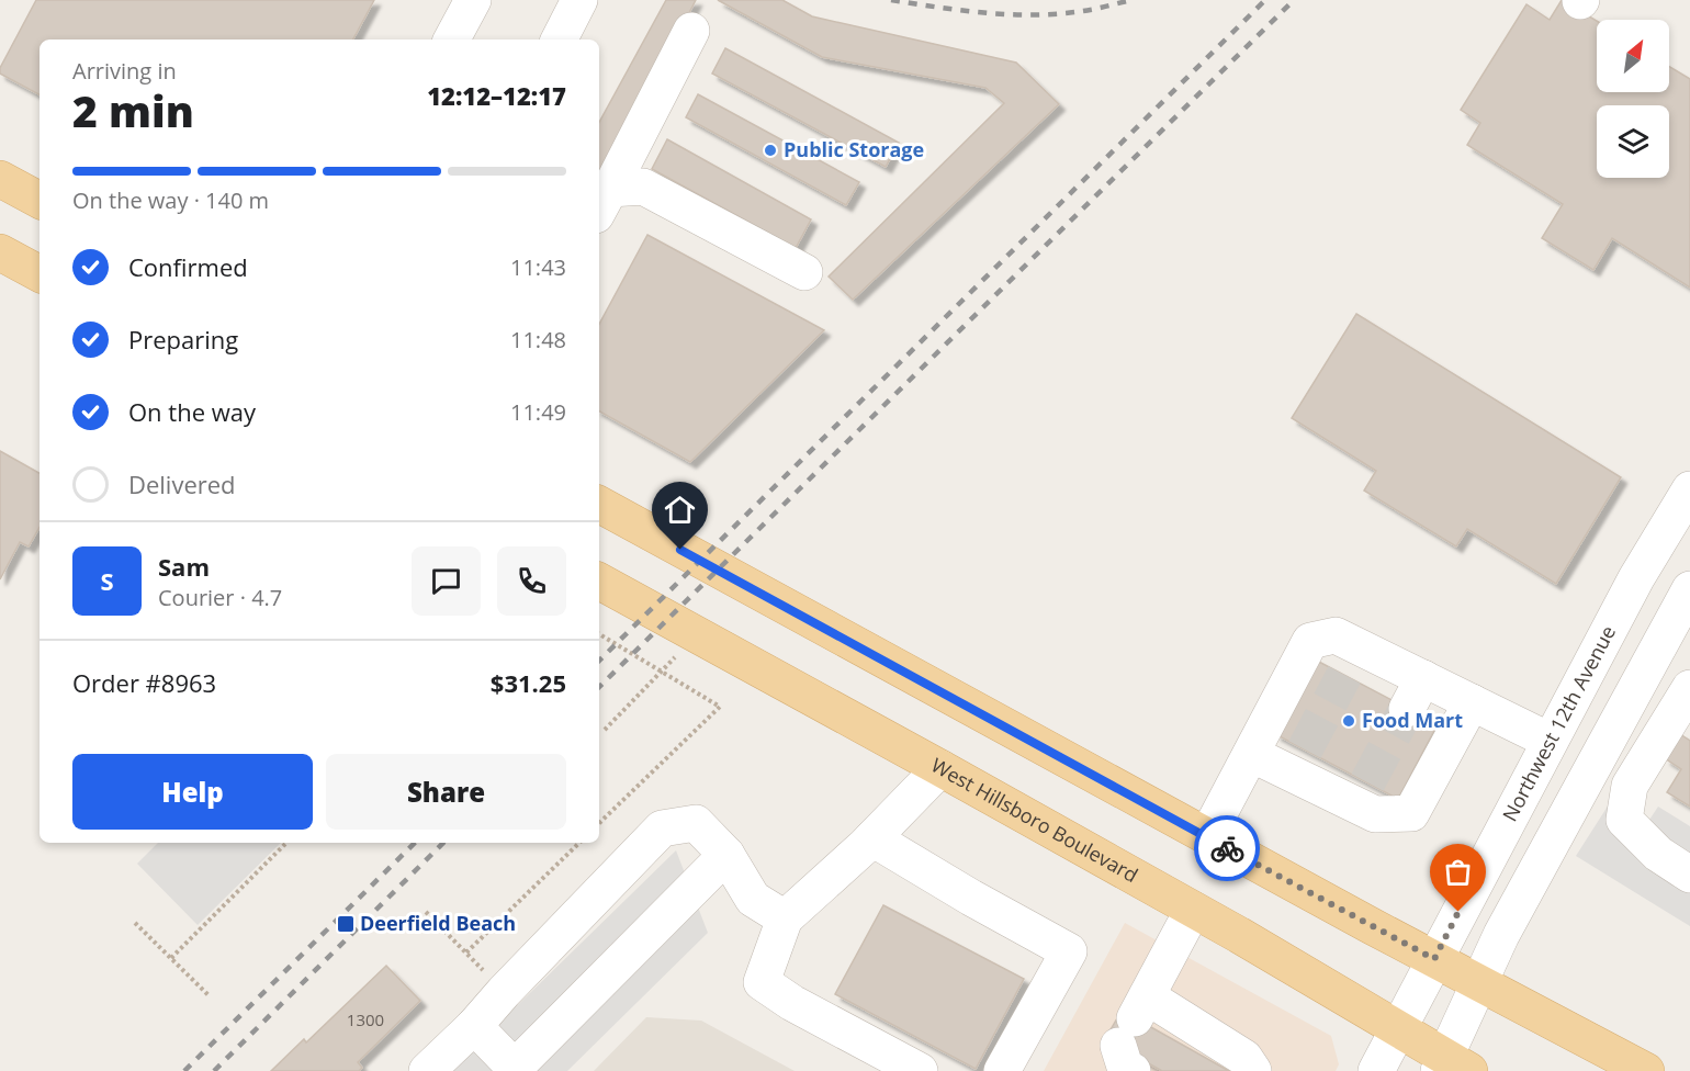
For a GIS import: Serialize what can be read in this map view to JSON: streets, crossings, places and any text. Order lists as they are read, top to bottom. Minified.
{"streets":{"main road":["West Hillsboro Boulevard"],"street":["Northwest 12th Avenue"]},"crossings":[["Northwest 12th Avenue","West Hillsboro Boulevard"]],"places":{"other":["Public Storage","Food Mart"],"transit":["Deerfield Beach"]},"house_numbers":["1300"],"north":"top right","page":{"heading":["2 min","Arriving in","12:12–12:17"],"panel":["Sam","Courier · 4.7","Order #8963","$31.25"],"bar":"On the way · 140 m","list":[["Confirmed","11:43"],["Preparing","11:48"],["On the way","11:49"],"Delivered"],"round":"S","buttons":["Help","Share"]}}
